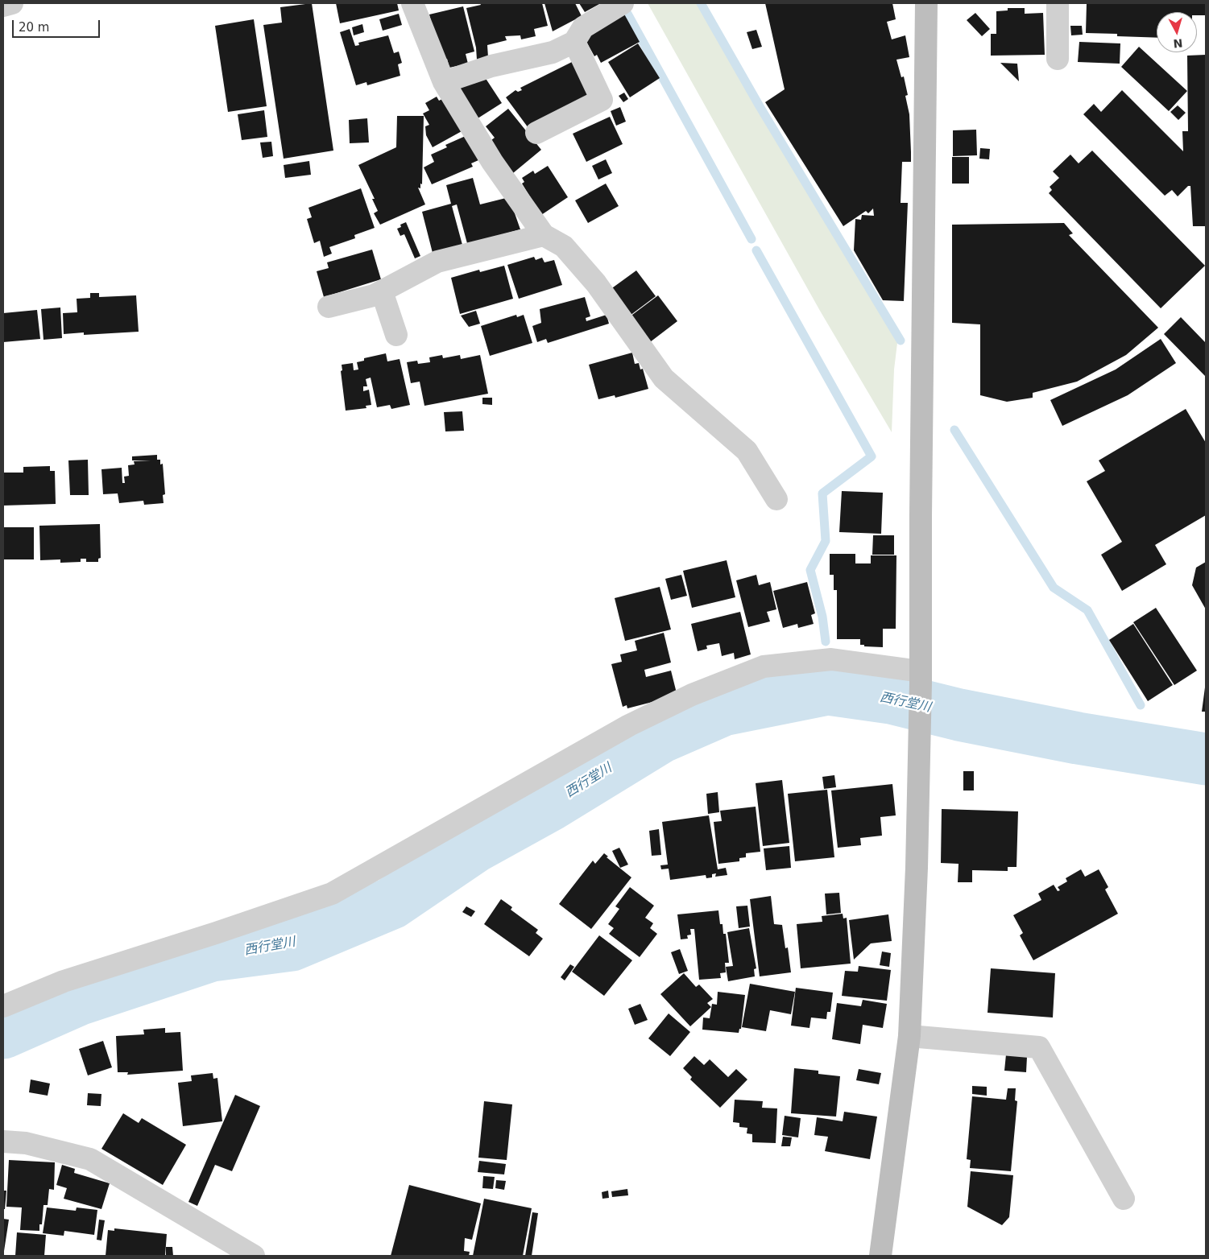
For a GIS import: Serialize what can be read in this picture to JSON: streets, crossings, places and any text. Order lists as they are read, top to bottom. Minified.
{"water":["西行堂川"],"scale_bar":"20 m","north":"bottom"}
